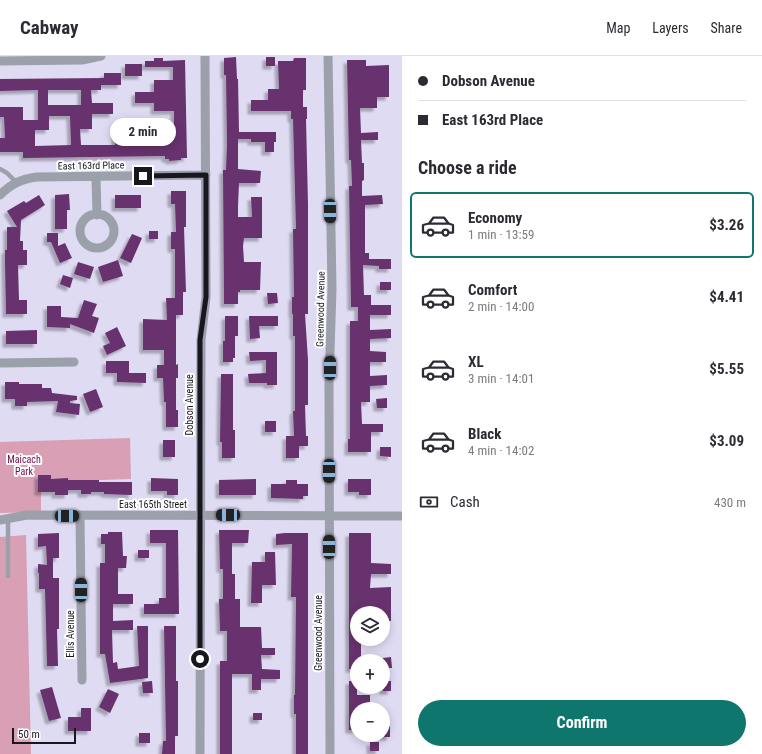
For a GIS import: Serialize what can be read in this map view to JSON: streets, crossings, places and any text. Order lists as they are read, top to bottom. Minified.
{"streets":{"street":["East 163rd Place","Greenwood Avenue","Dobson Avenue","East 165th Street","Ellis Avenue"]},"crossings":[["East 163rd Place","Dobson Avenue"],["Greenwood Avenue","East 165th Street"],["Dobson Avenue","East 165th Street"],["East 165th Street","Ellis Avenue"]],"parks":["Maicach Park"],"scale_bar":"50 m","page":{"header":"Cabway","nav":["Map","Layers","Share"],"banner":["Dobson Avenue","East 163rd Place"],"bubble":"2 min","heading":"Choose a ride","list":[{"name":"Economy","note":"1 min · 13:59","value":"$3.26"},{"name":"Comfort","note":"2 min · 14:00","value":"$4.41"},{"name":"XL","note":"3 min · 14:01","value":"$5.55"},{"name":"Black","note":"4 min · 14:02","value":"$3.09"}],"pay":["Cash","430 m"],"map_buttons":["+","−"],"buttons":"Confirm","scale":"50 m"}}
